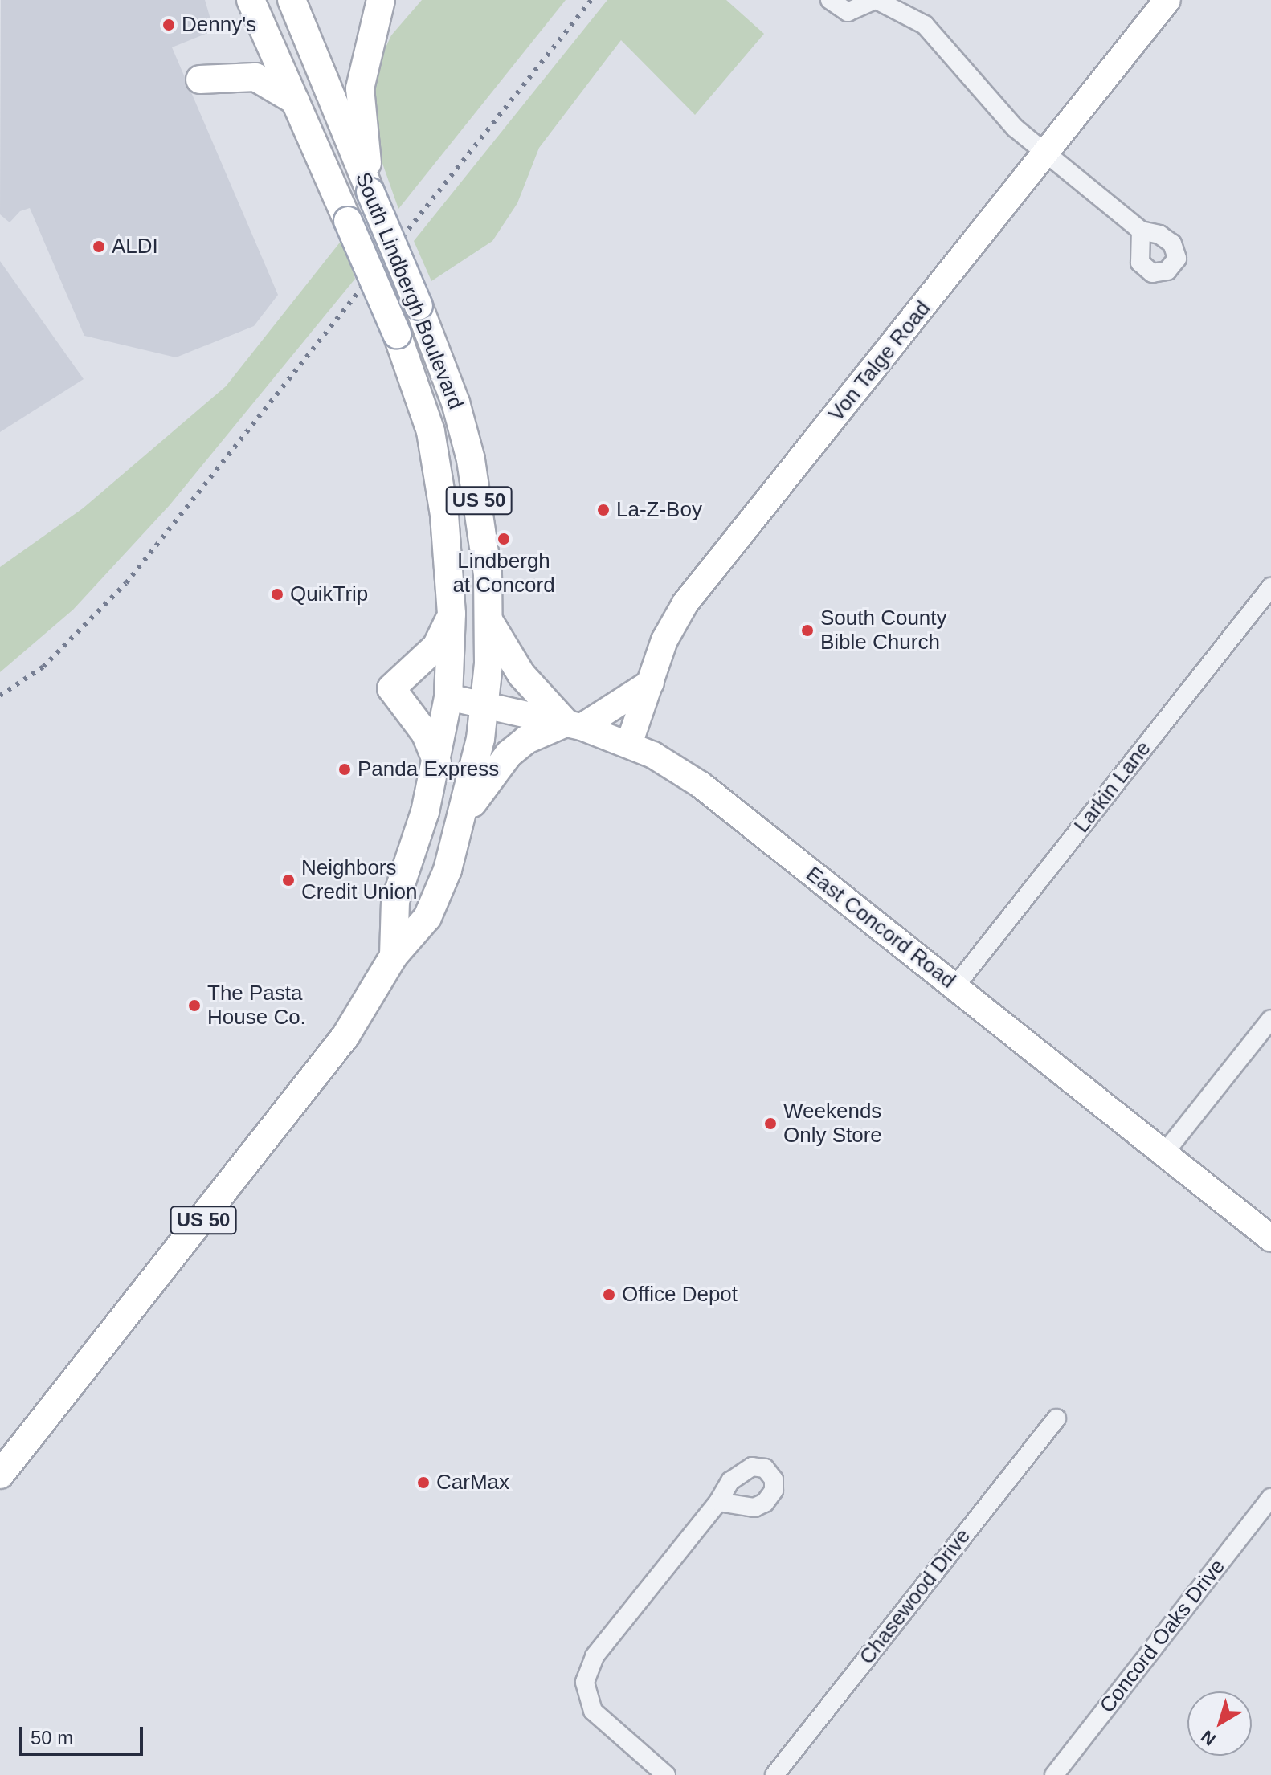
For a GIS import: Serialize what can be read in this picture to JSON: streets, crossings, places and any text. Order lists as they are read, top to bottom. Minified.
{"streets":{"main road":["South Lindbergh Boulevard","US 50"],"street":["Von Talge Road","Larkin Lane","East Concord Road","Chasewood Drive","Concord Oaks Drive"]},"crossings":[["South Lindbergh Boulevard","East Concord Road"],["Von Talge Road","East Concord Road"],["Larkin Lane","East Concord Road"]],"places":["Denny's","ALDI","La-Z-Boy","Lindbergh at Concord","QuikTrip","South County Bible Church","Panda Express","Neighbors Credit Union","The Pasta House Co.","Weekends Only Store","Office Depot","CarMax"],"scale_bar":"50 m","north":"bottom left"}
